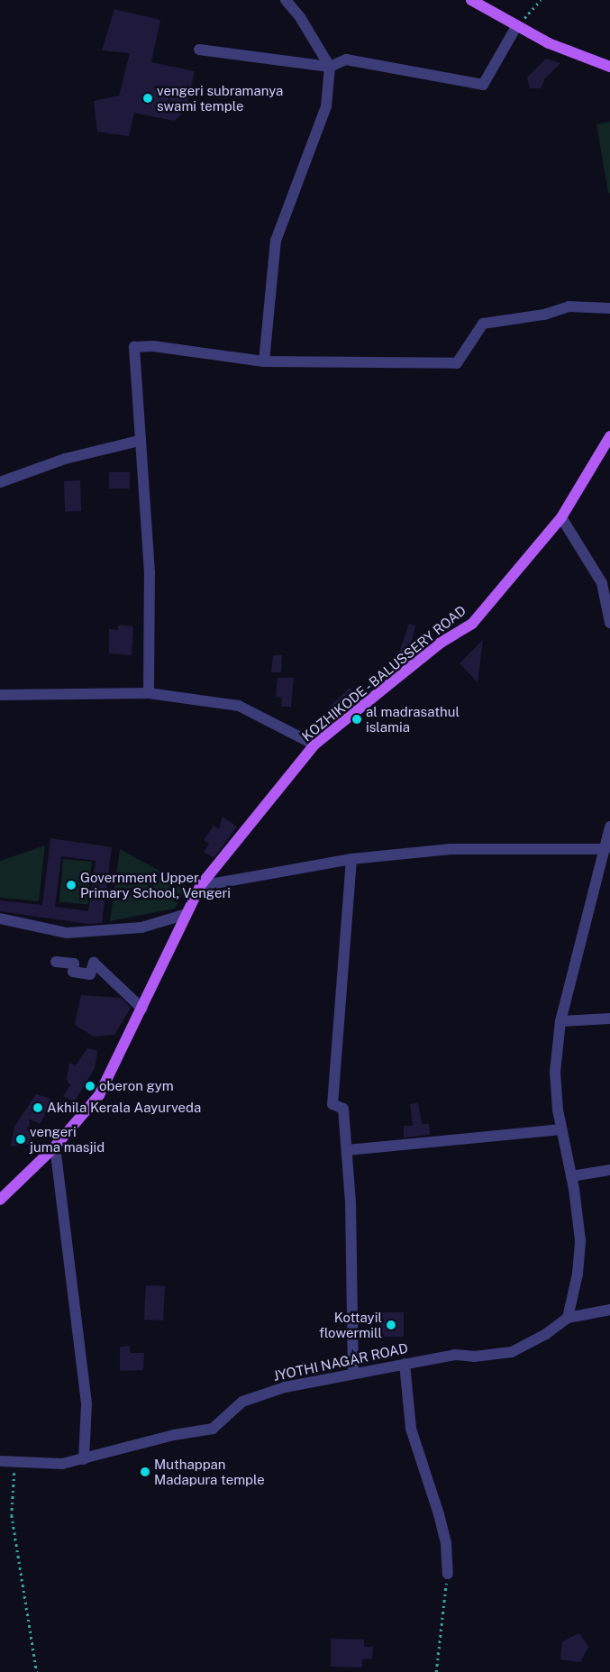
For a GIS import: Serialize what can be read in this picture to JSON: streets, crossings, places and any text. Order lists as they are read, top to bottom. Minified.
{"streets":{"main road":["KOZHIKODE - BALUSSERY ROAD"],"street":["JYOTHI NAGAR ROAD"]},"places":["vengeri subramanya swami temple","al madrasathul islamia","Government Upper Primary School, Vengeri","oberon gym","Akhila Kerala Aayurveda","vengeri juma masjid","Kottayil flowermill","Muthappan Madapura temple"]}
